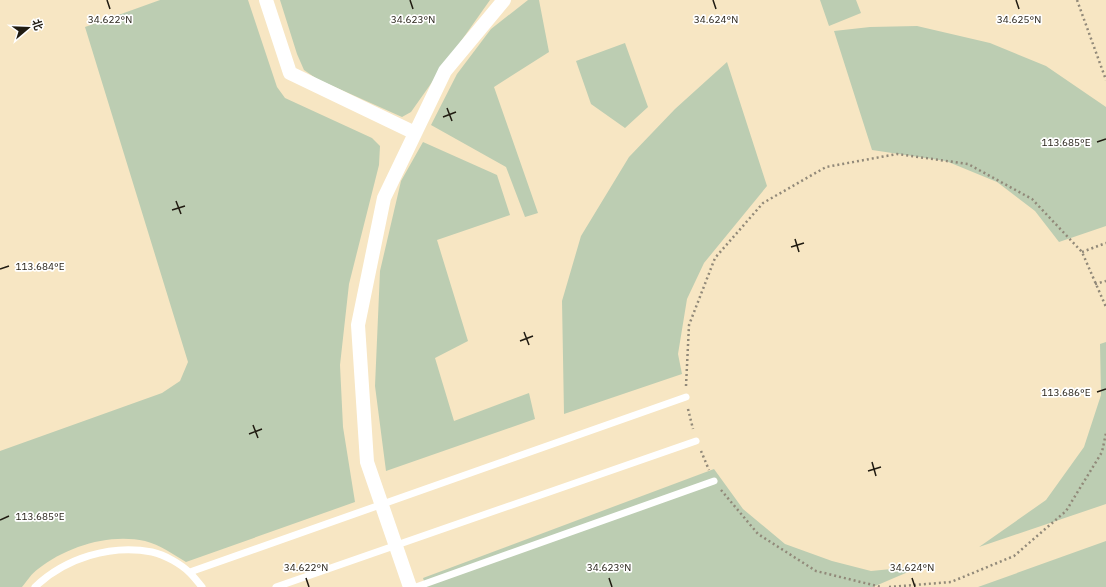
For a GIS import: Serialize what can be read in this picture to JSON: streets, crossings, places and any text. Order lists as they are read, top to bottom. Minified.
{"north":"right","coordinates":["34.622°N","34.623°N","34.624°N","34.625°N","113.685°E","113.684°E","113.686°E"]}
